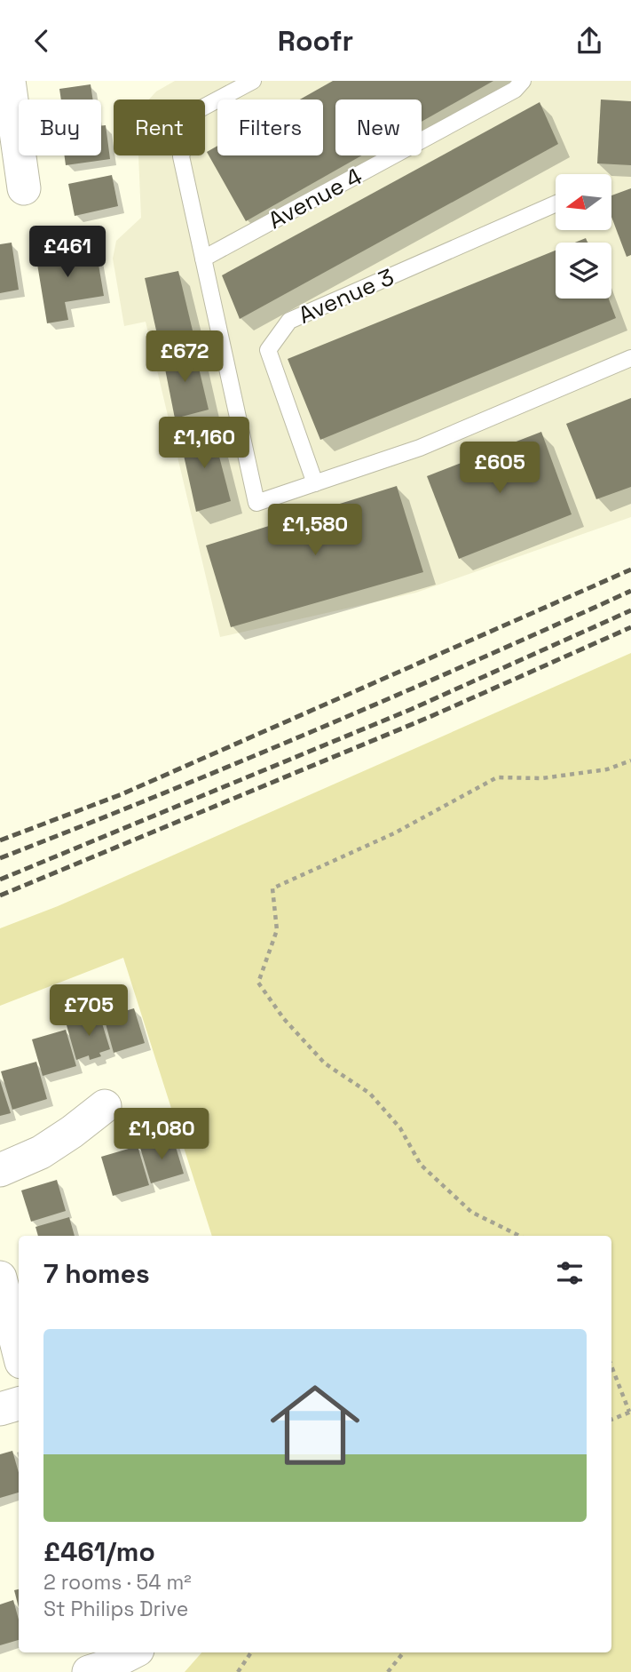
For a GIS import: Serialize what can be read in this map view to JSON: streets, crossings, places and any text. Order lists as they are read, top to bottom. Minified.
{"streets":{"lane":["Avenue 4","Avenue 3"]},"north":"left","page":{"header":"Roofr","chip":["Buy","Rent","Filters","New"],"price":["£461","£672","£1,160","£605","£1,580","£705","£1,080"],"heading":"7 homes","list":[{"name":"£461/mo","note":"2 rooms · 54 m² · St Philips Drive"}]}}
